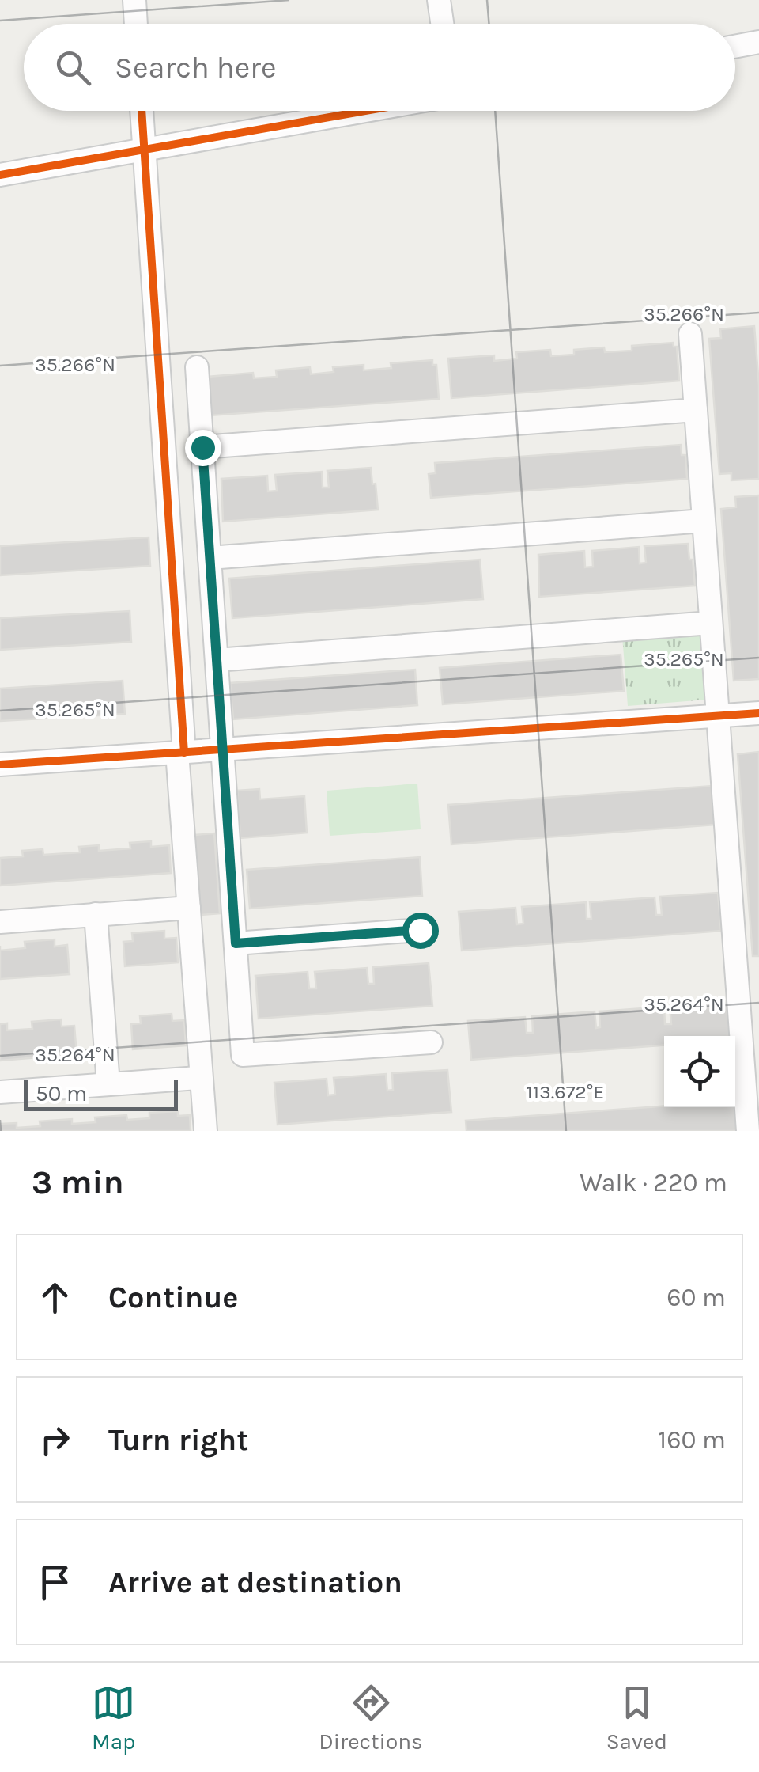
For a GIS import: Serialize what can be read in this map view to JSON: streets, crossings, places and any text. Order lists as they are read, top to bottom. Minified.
{"scale_bar":"50 m","page":{"search":"Search here","scale":"50 m","heading":["3 min","Walk · 220 m"],"list":[["Continue","60 m"],["Turn right","160 m"],"Arrive at destination"],"nav":["Map","Directions","Saved"]},"coordinates":["35.266°N","35.265°N","35.264°N","113.672°E"]}
